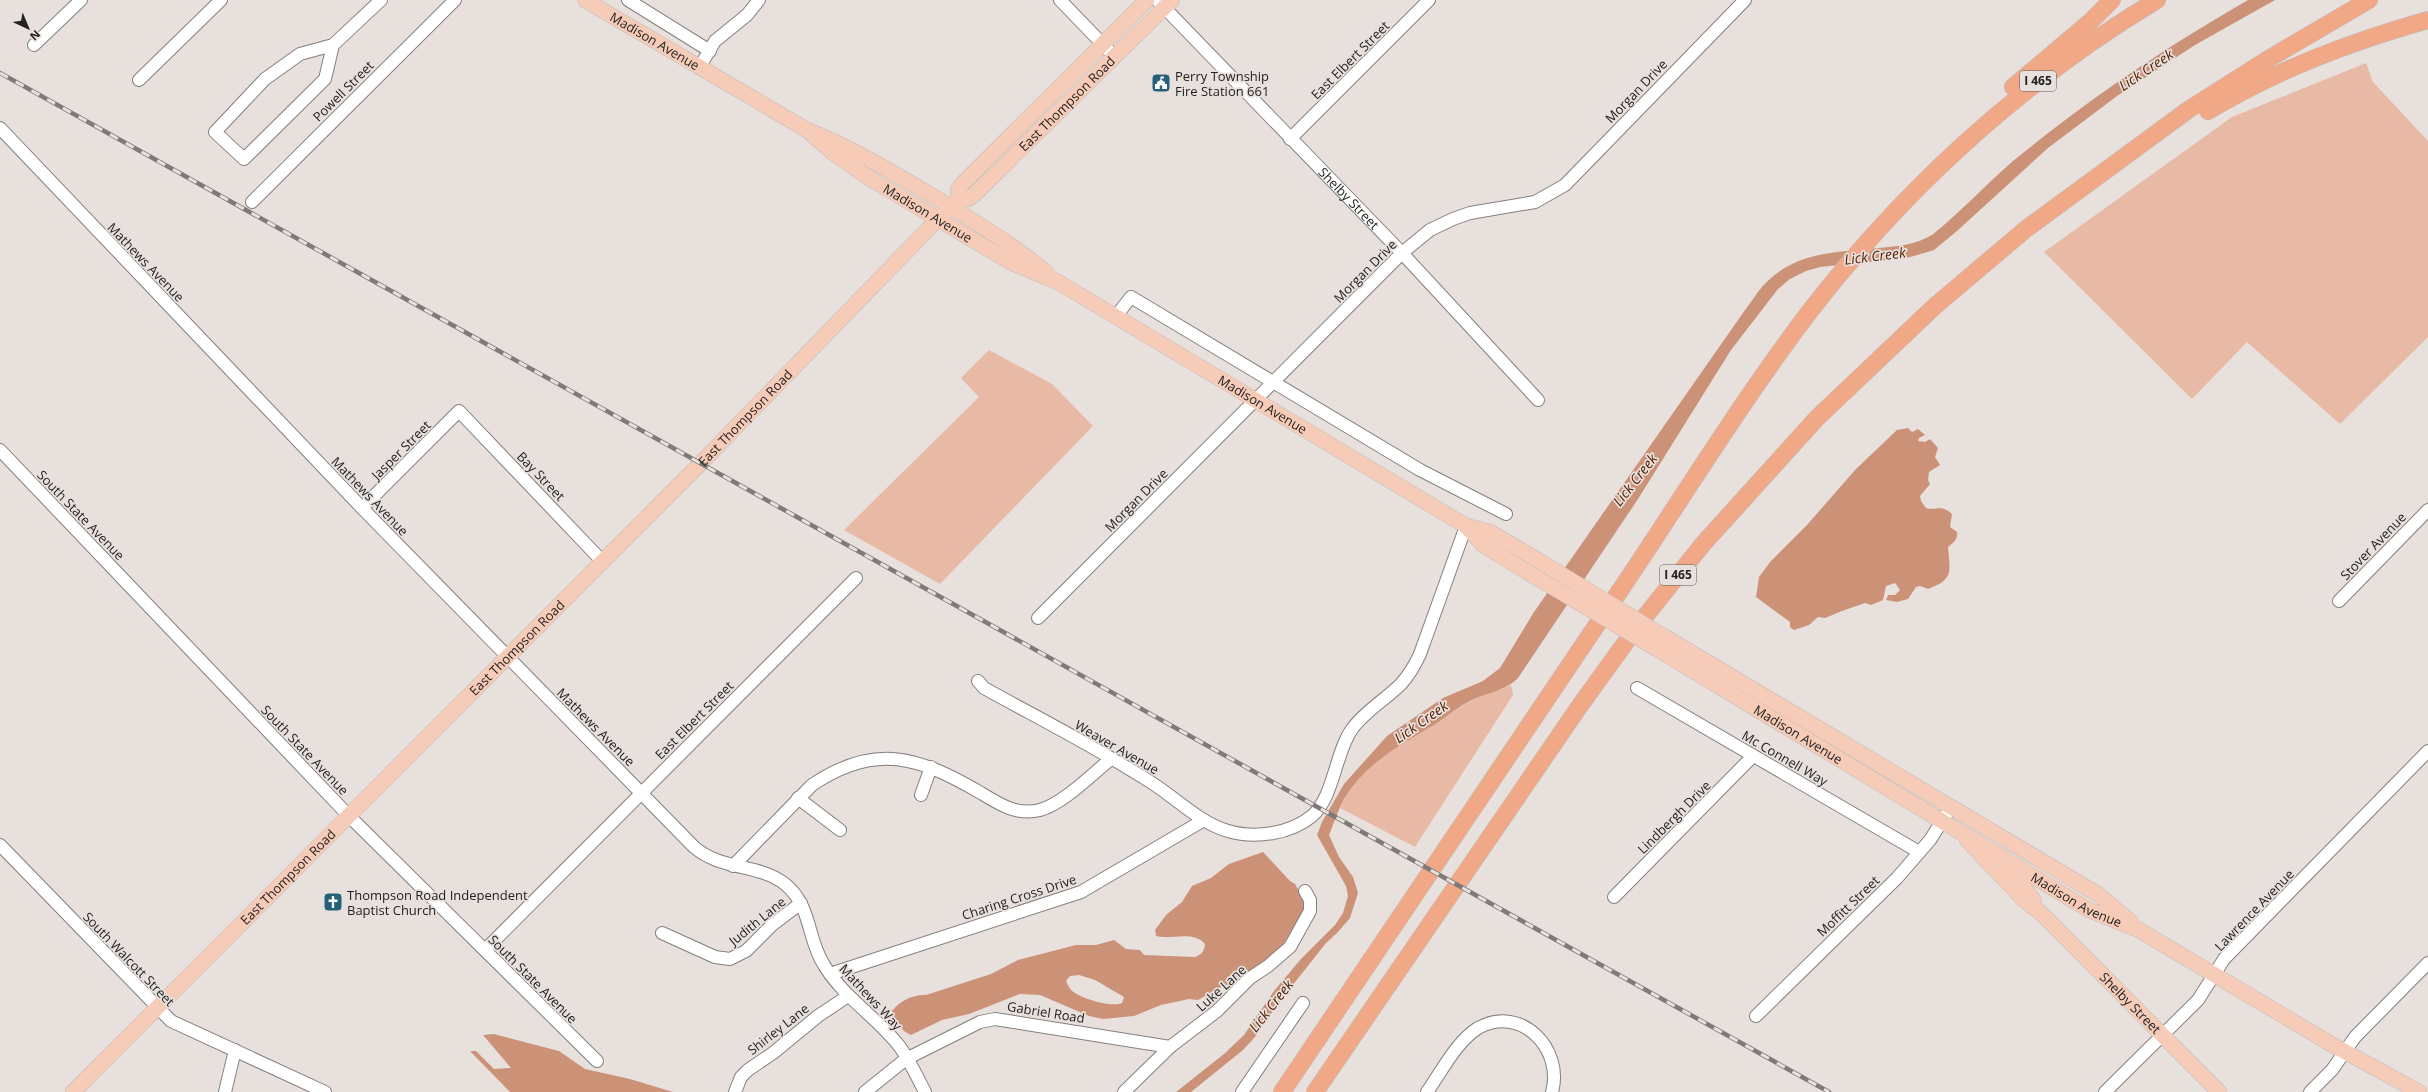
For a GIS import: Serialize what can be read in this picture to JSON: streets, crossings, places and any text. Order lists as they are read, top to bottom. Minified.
{"streets":{"highway":["I 465"],"main road":["Madison Avenue","East Thompson Road","Shelby Street"],"street":["East Elbert Street","Powell Street","Morgan Drive","Mathews Avenue","Jasper Street","Bay Street","South State Avenue","Stover Avenue","Weaver Avenue","Mc Connell Way","Lindbergh Drive","Charing Cross Drive","Moffitt Street","Lawrence Avenue","Judith Lane","South Walcott Street","Luke Lane","Mathews Way","Gabriel Road","Shirley Lane"]},"crossings":[["Madison Avenue","Morgan Drive"],["Madison Avenue","East Thompson Road"],["Madison Avenue","Shelby Street"],["Madison Avenue","Weaver Avenue"],["Madison Avenue","Moffitt Street"],["Madison Avenue","Lawrence Avenue"],["East Elbert Street","Shelby Street"],["East Elbert Street","Mathews Avenue"],["East Elbert Street","South State Avenue"],["Morgan Drive","Shelby Street"],["East Thompson Road","Shelby Street"],["East Thompson Road","Mathews Avenue"],["East Thompson Road","Bay Street"],["East Thompson Road","South State Avenue"],["East Thompson Road","South Walcott Street"],["Shelby Street","Lawrence Avenue"],["Mathews Avenue","Jasper Street"],["Mathews Avenue","Mathews Way"],["Jasper Street","Bay Street"],["Weaver Avenue","Charing Cross Drive"],["Mc Connell Way","Lindbergh Drive"],["Mc Connell Way","Moffitt Street"],["Charing Cross Drive","Mathews Way"],["Judith Lane","Mathews Way"],["Luke Lane","Gabriel Road"],["Mathews Way","Gabriel Road"],["Mathews Way","Shirley Lane"]],"water":["Lick Creek"],"places":{"public building":["Perry Township Fire Station 661"],"church":["Thompson Road Independent Baptist Church"]},"north":"bottom right"}
